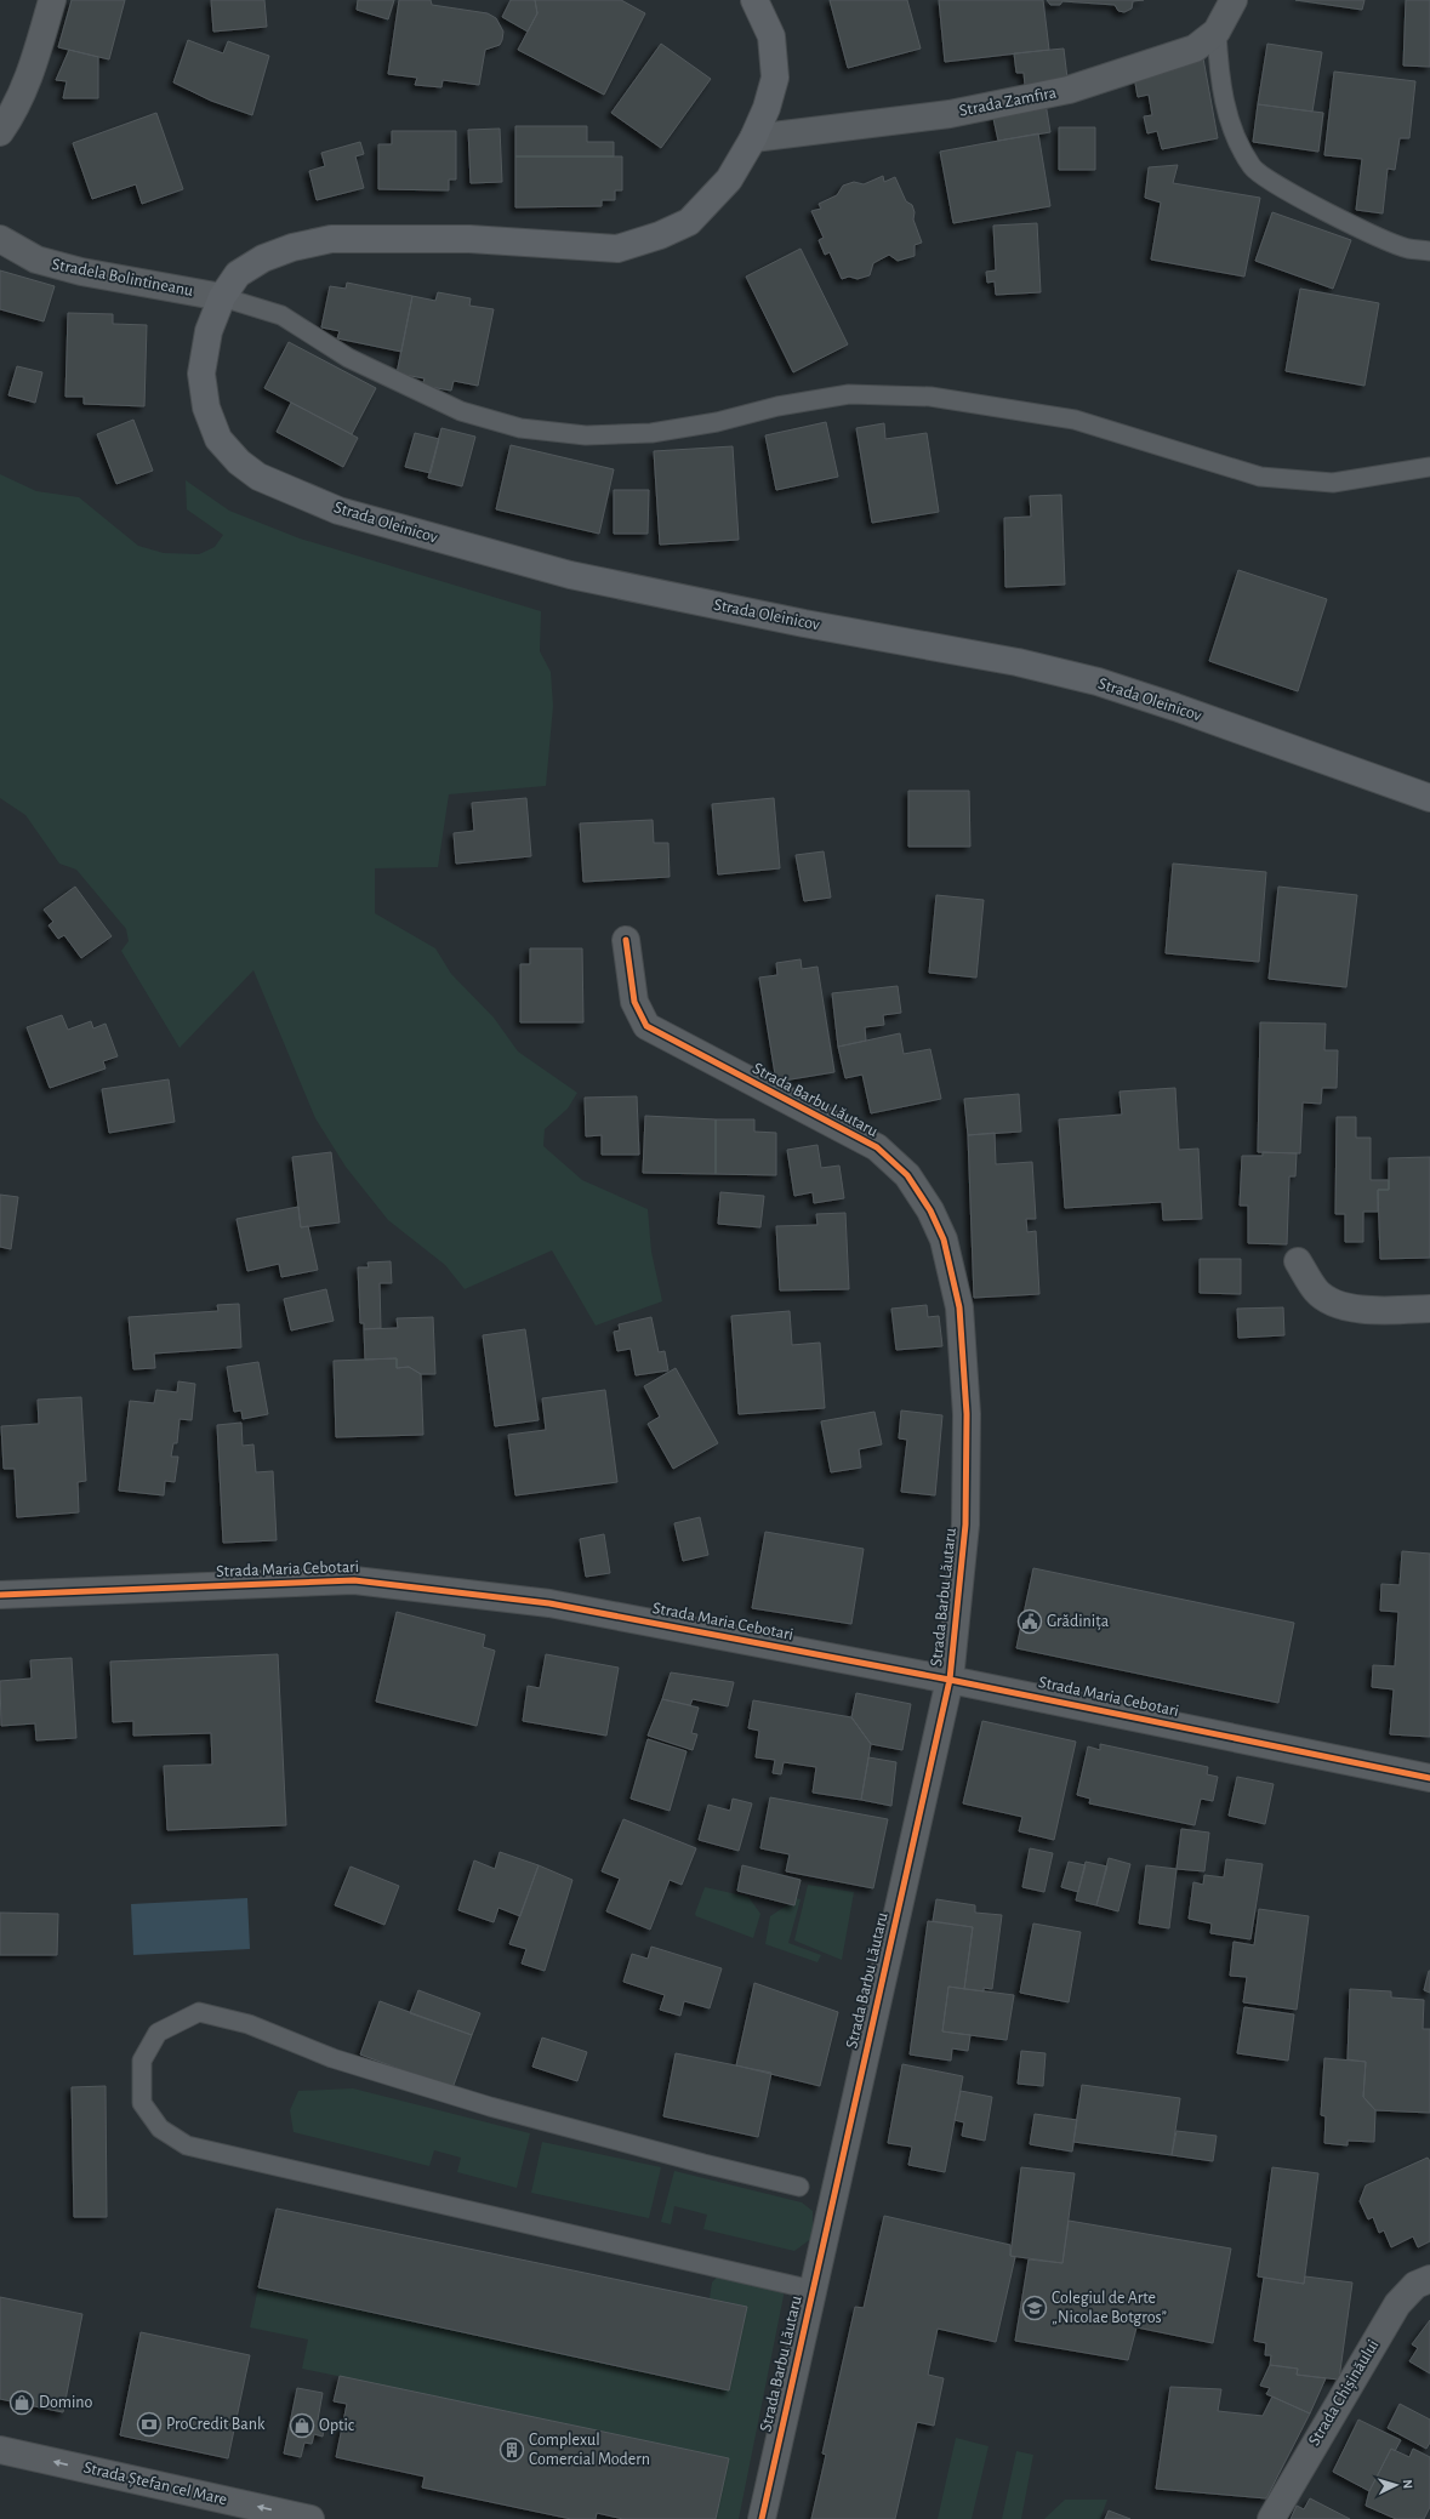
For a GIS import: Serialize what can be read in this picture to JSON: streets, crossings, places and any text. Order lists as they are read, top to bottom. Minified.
{"streets":{"main road":["Strada Oleinicov"],"street":["Strada Zamfira","Stradela Bolintineanu","Strada Barbu Lăutaru","Strada Maria Cebotari","Strada Chișinăului","Strada Ștefan cel Mare"]},"crossings":[["Strada Zamfira","Strada Oleinicov"],["Stradela Bolintineanu","Strada Oleinicov"],["Strada Barbu Lăutaru","Strada Maria Cebotari"]],"one_way":["Strada Ștefan cel Mare"],"places":{"public building":["Grădinița"],"school or university":["Colegiul de Arte „Nicolae Botgros”"],"shop":["Domino","Optic"],"bank":["ProCredit Bank"],"building":["Complexul Comercial Modern"]},"north":"right"}
